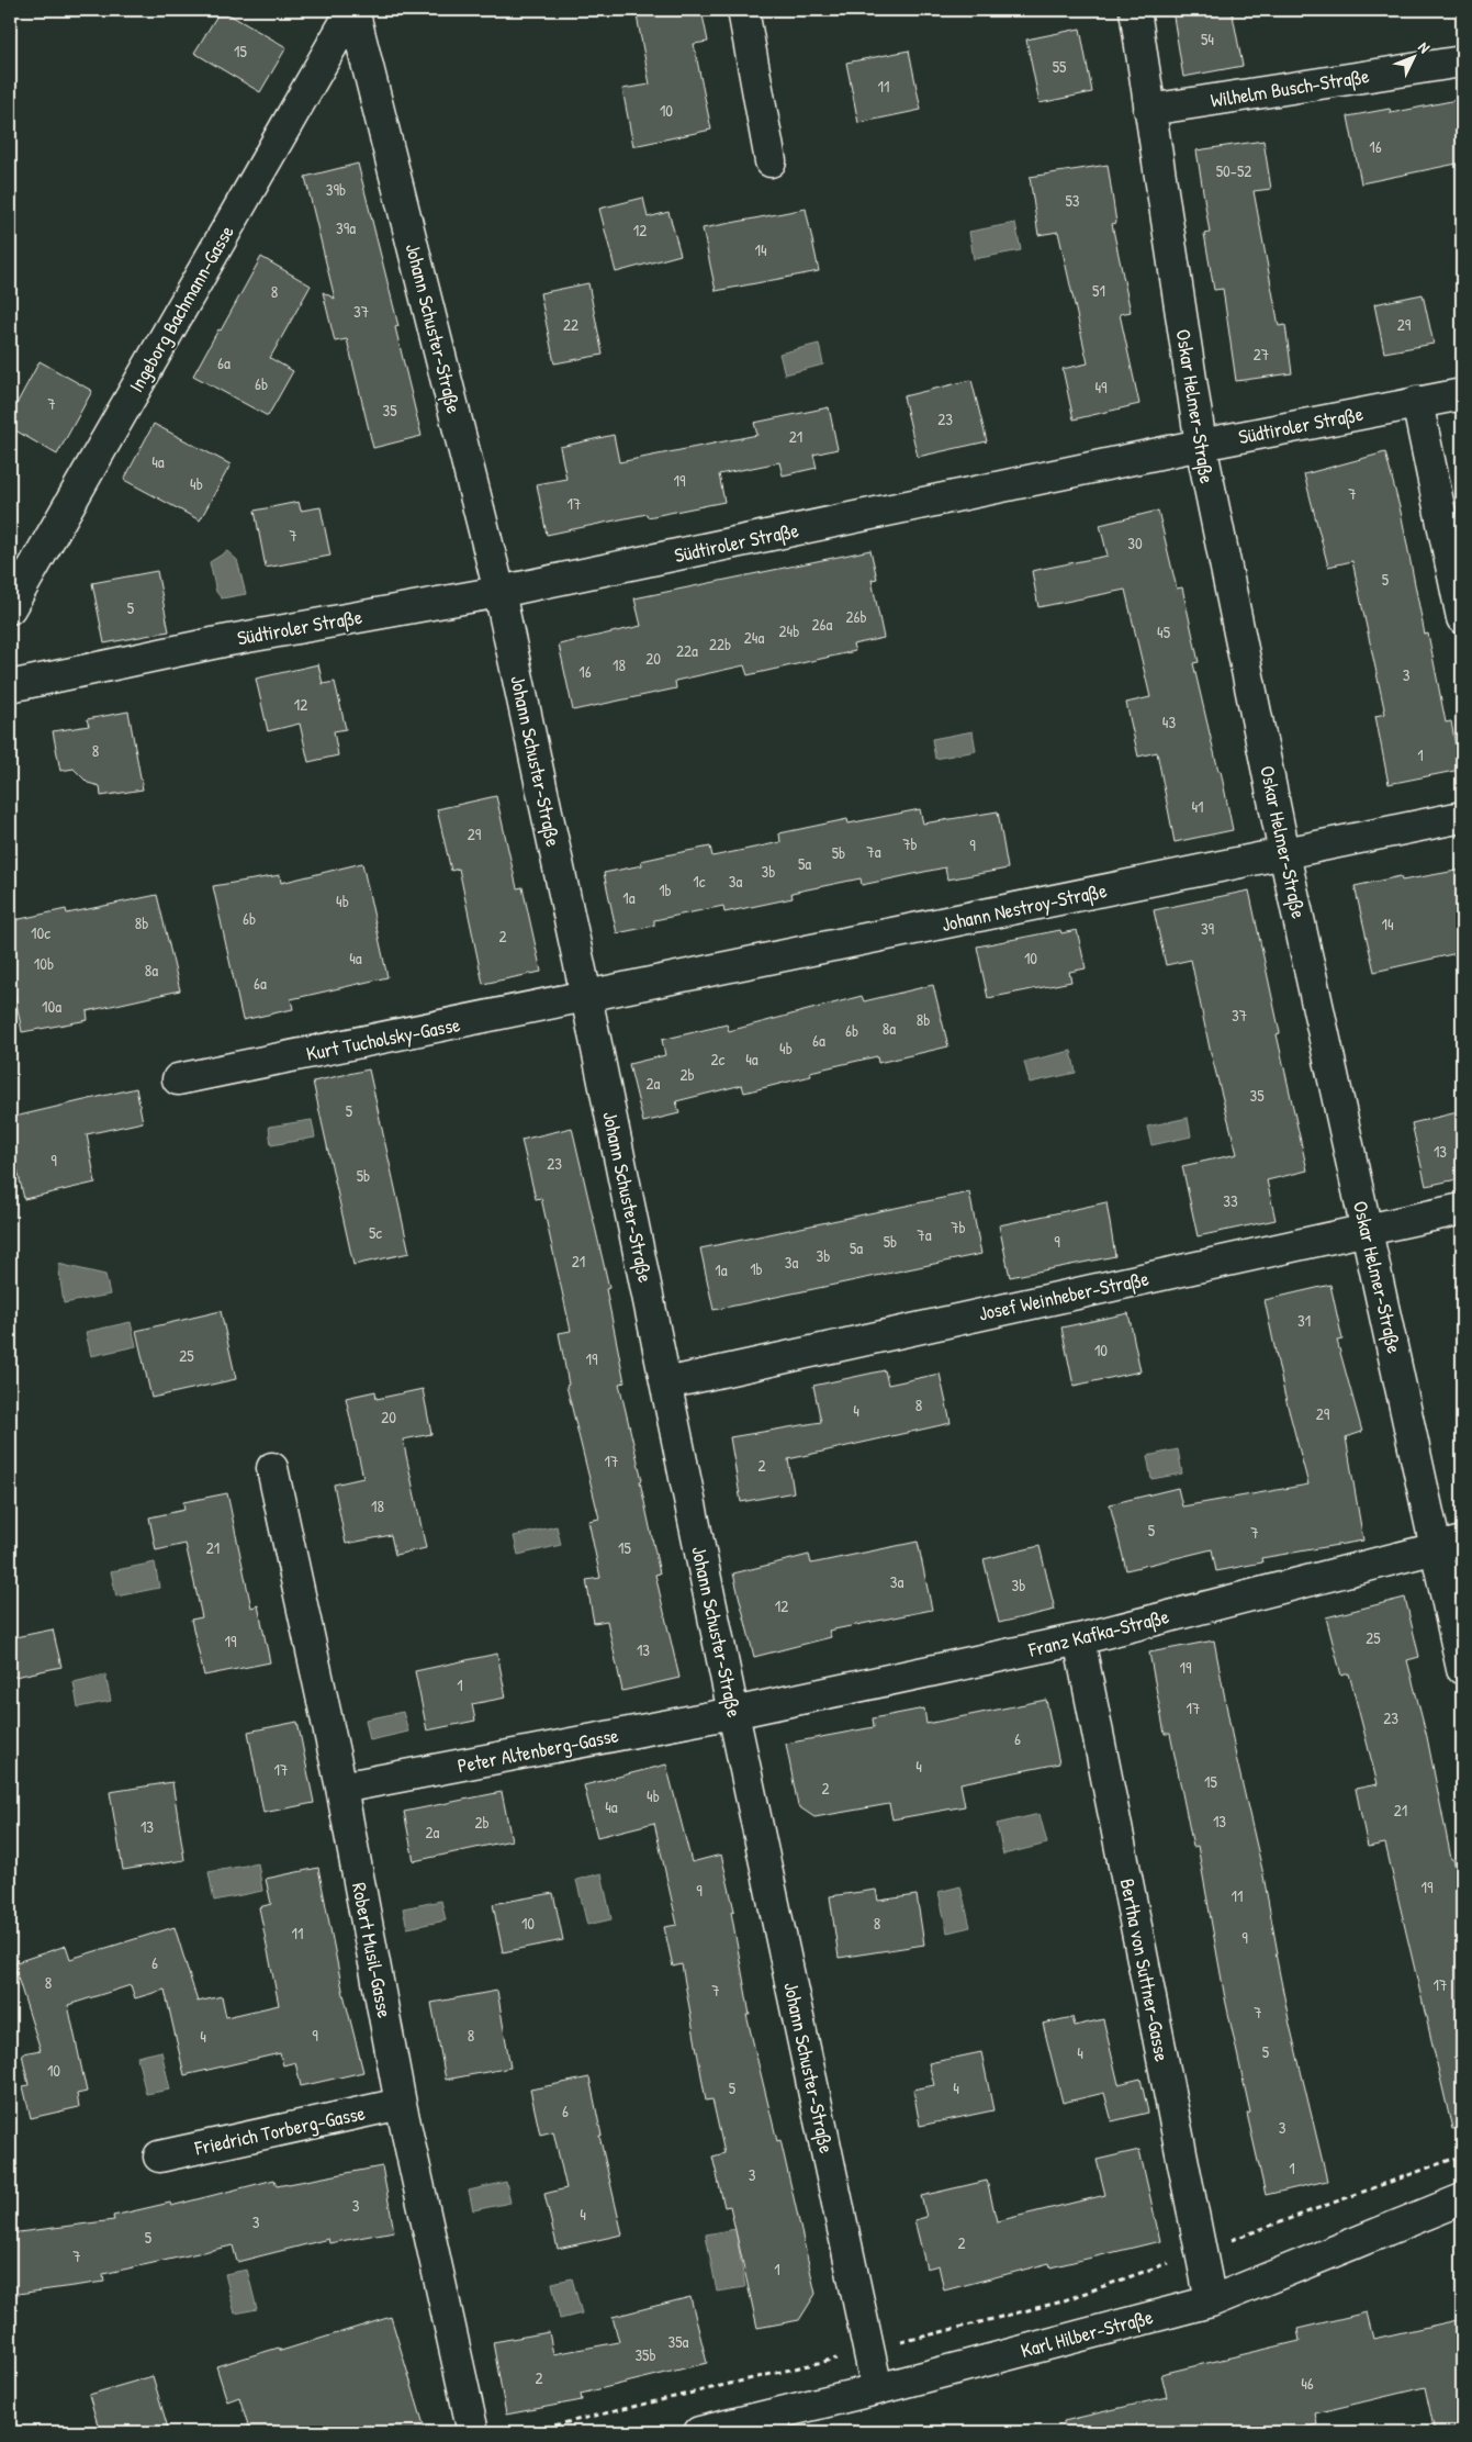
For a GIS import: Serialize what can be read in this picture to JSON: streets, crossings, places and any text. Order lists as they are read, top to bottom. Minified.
{"streets":{"street":["Wilhelm Busch-Straße","Ingeborg Bachmann-Gasse","Johann Schuster-Straße","Oskar Helmer-Straße","Südtiroler Straße","Johann Nestroy-Straße","Kurt Tucholsky-Gasse","Josef Weinheber-Straße","Franz Kafka-Straße","Peter Altenberg-Gasse","Robert Musil-Gasse","Bertha von Suttner-Gasse","Friedrich Torberg-Gasse","Karl Hilber-Straße"]},"crossings":[["Wilhelm Busch-Straße","Oskar Helmer-Straße"],["Ingeborg Bachmann-Gasse","Johann Schuster-Straße"],["Johann Schuster-Straße","Südtiroler Straße"],["Johann Schuster-Straße","Johann Nestroy-Straße"],["Johann Schuster-Straße","Kurt Tucholsky-Gasse"],["Johann Schuster-Straße","Josef Weinheber-Straße"],["Johann Schuster-Straße","Franz Kafka-Straße"],["Johann Schuster-Straße","Peter Altenberg-Gasse"],["Johann Schuster-Straße","Karl Hilber-Straße"],["Oskar Helmer-Straße","Südtiroler Straße"],["Oskar Helmer-Straße","Johann Nestroy-Straße"],["Oskar Helmer-Straße","Josef Weinheber-Straße"],["Oskar Helmer-Straße","Franz Kafka-Straße"],["Johann Nestroy-Straße","Kurt Tucholsky-Gasse"],["Franz Kafka-Straße","Peter Altenberg-Gasse"],["Franz Kafka-Straße","Bertha von Suttner-Gasse"],["Peter Altenberg-Gasse","Robert Musil-Gasse"],["Robert Musil-Gasse","Friedrich Torberg-Gasse"],["Bertha von Suttner-Gasse","Karl Hilber-Straße"]],"house_numbers":["54","15","55","11","10","16","50-52","39b","53","39a","12","14","51","8","37","22","29","27","6a","6b","49","7","35","23","21","4a","19","4b","7","17","7","30","5","5","26b","26a","24b","45","24a","22b","22a","20","18","16","3","12","43","8","1","41","29","7b","9","7a","5b","5a","3b","1c","3a","1b","1a","4b","6b","8b","14","39","10c","2","4a","10","10b","8a","6a","10a","37","8b","8a","6b","6a","4b","2c","4a","2b","2a","35","5","13","9","23","5b","33","7b","5c","7a","5b","9","5a","3b","21","3a","1b","1a","31","10","25","19","8","4","29","20","17","2","18","5","7","21","15","3a","3b","12","25","19","13","19","1","17","23","6","4","17","15","2","4b","4a","21","13","2b","13","2a","19","9","11","10","8","11","9","6","8","17","7","7","9","8","4","5","4","10","5","4","6","3","1","3","3","4","3","5","2","7","1","35a","35b","2","46"],"north":"top right"}
